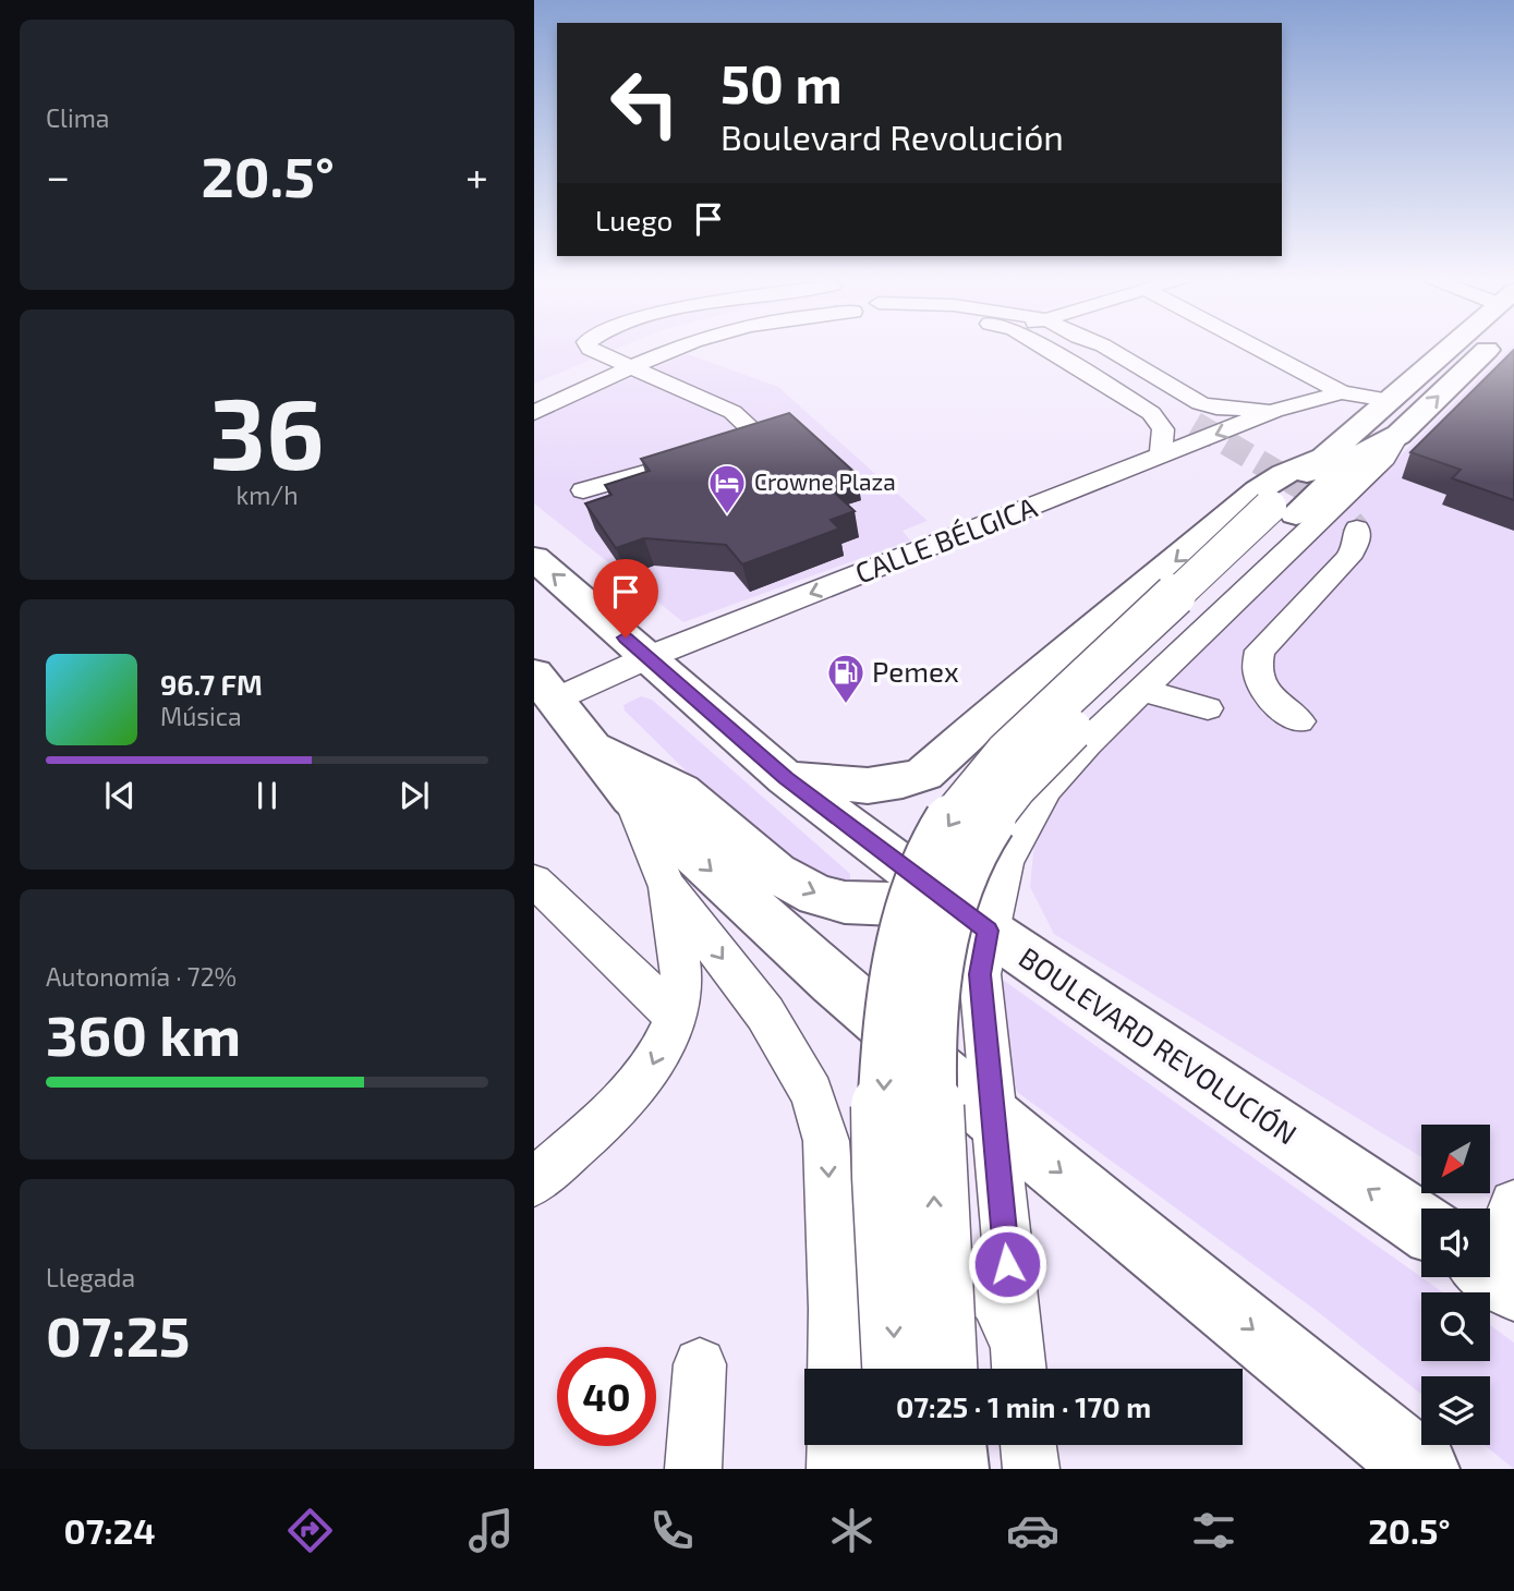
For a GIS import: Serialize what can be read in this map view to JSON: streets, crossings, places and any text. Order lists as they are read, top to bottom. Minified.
{"streets":{"main road":["BOULEVARD REVOLUCIÓN"],"street":["CALLE BÉLGICA"]},"crossings":[["CALLE BÉLGICA","BOULEVARD REVOLUCIÓN"]],"places":{"hotel":["Crowne Plaza"],"fuel station":["Pemex"]},"north":"bottom left","page":{"tile":["Clima",["36","km/h"],["Autonomía · 72%","360 km"],["Llegada","07:25"]],"turn":["50 m","Boulevard Revolución"],"heat":["−","20.5°","+"],"then":"Luego","song":["96.7 FM","Música"],"limit":"40","trip":"07:25 · 1 min · 170 m","tabs":["07:24","20.5°"]}}
